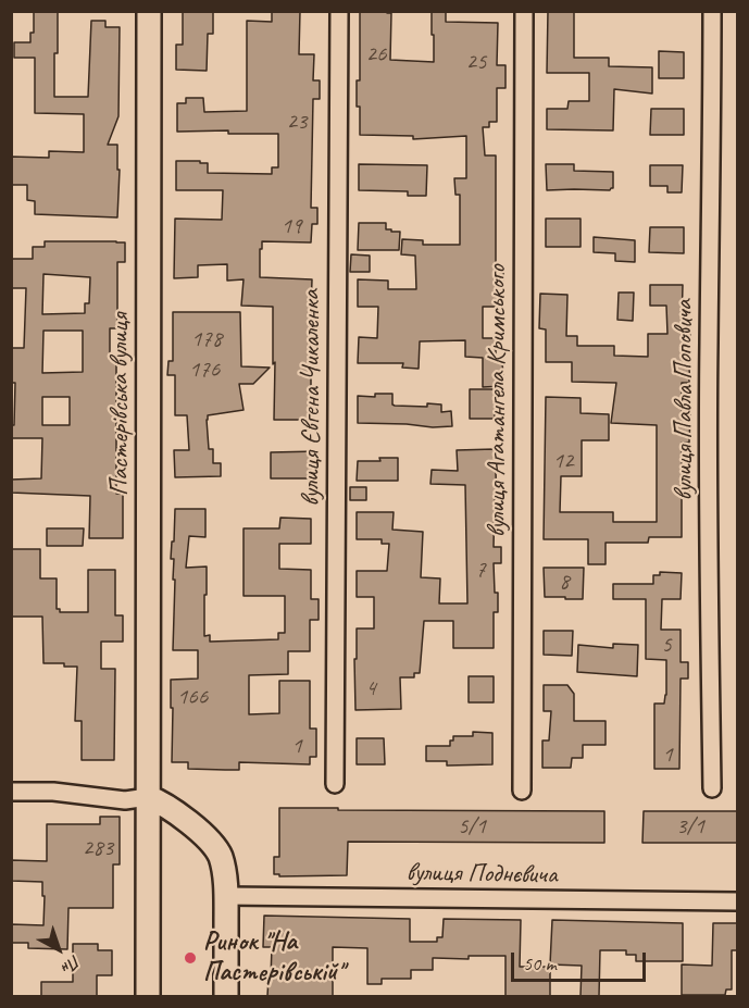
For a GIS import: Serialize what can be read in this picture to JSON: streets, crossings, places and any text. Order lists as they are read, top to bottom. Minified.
{"streets":{"main road":["Пастерівська вулиця"],"street":["вулиця Євгена Чикаленка","вулиця Павла Поповича","вулиця Агатангела Кримського","вулиця Поднєвича"]},"places":["Ринок \"На Пастерівській\""],"house_numbers":["26","25","23","19","178","176","12","7","8","5","4","166","1","1","5/1","3/1","283"],"scale_bar":"50 m","north":"bottom right"}
